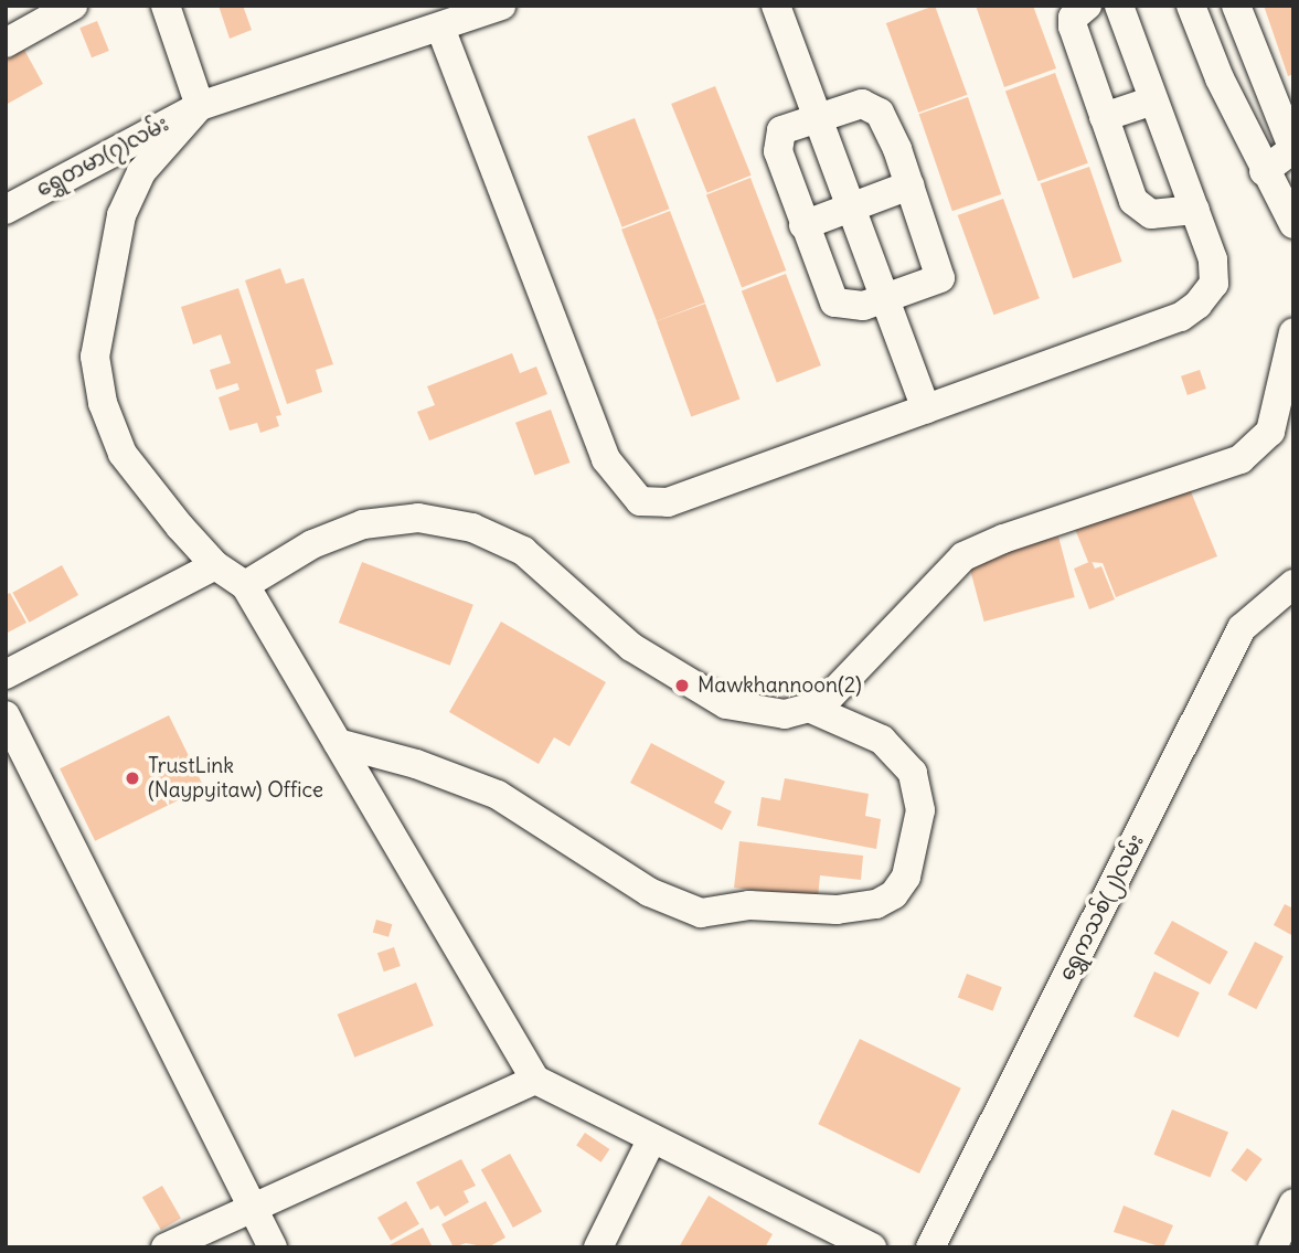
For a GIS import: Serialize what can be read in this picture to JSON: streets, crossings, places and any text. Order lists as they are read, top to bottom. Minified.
{"streets":{"street":["ရွှေတမာ(၇)လမ်း","ရွှေကသစ်(၂)လမ်း"]},"places":["Mawkhannoon(2)","TrustLink (Naypyitaw) Office"]}
